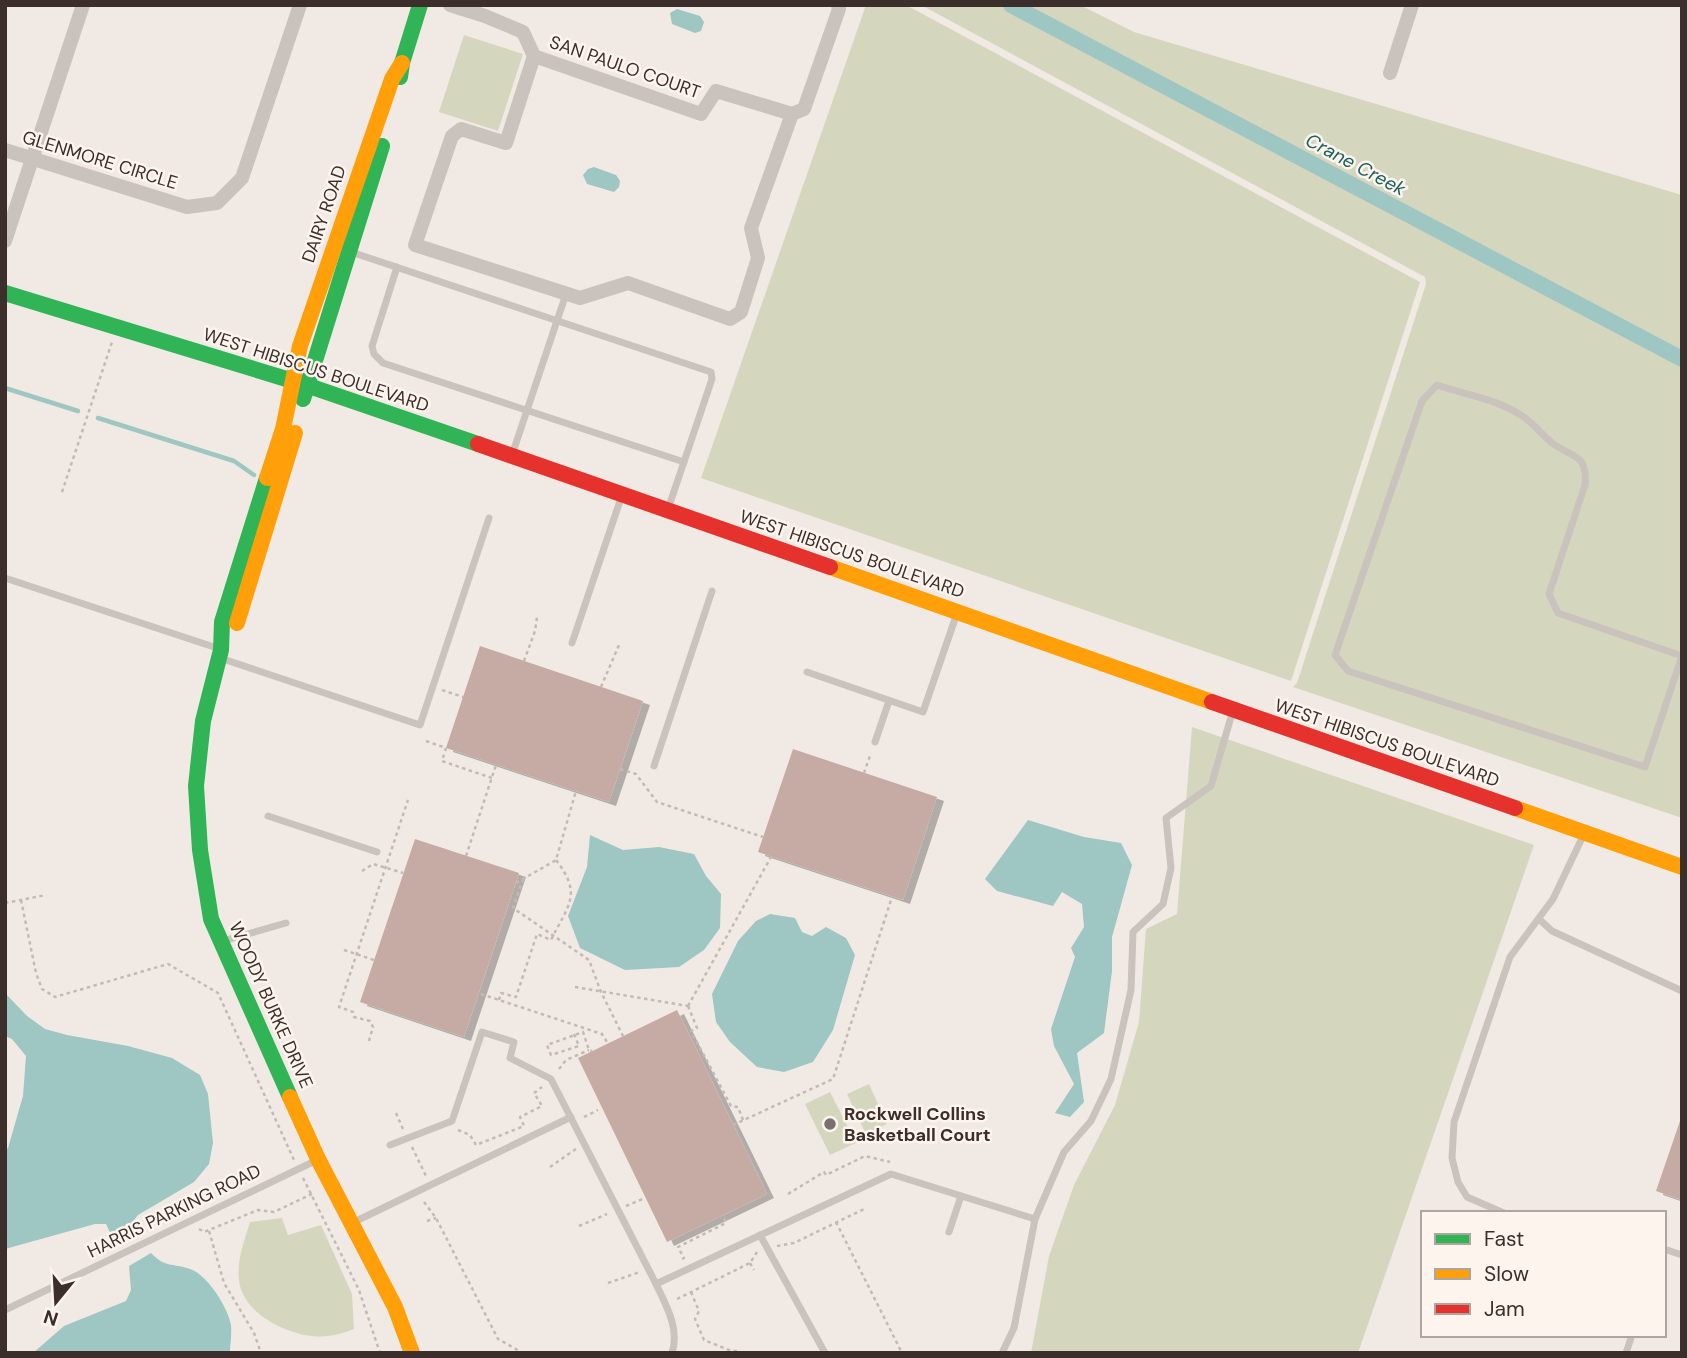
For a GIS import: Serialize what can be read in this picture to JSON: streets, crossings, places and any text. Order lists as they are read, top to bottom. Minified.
{"streets":{"street":["SAN PAULO COURT","GLENMORE CIRCLE","DAIRY ROAD","WEST HIBISCUS BOULEVARD","WOODY BURKE DRIVE"],"lane":["HARRIS PARKING ROAD"]},"crossings":[["DAIRY ROAD","WEST HIBISCUS BOULEVARD"],["DAIRY ROAD","WOODY BURKE DRIVE"],["WEST HIBISCUS BOULEVARD","WOODY BURKE DRIVE"],["WOODY BURKE DRIVE","HARRIS PARKING ROAD"]],"water":["Crane Creek"],"places":["Rockwell Collins Basketball Court"],"legend":["Fast","Slow","Jam"],"north":"bottom"}
